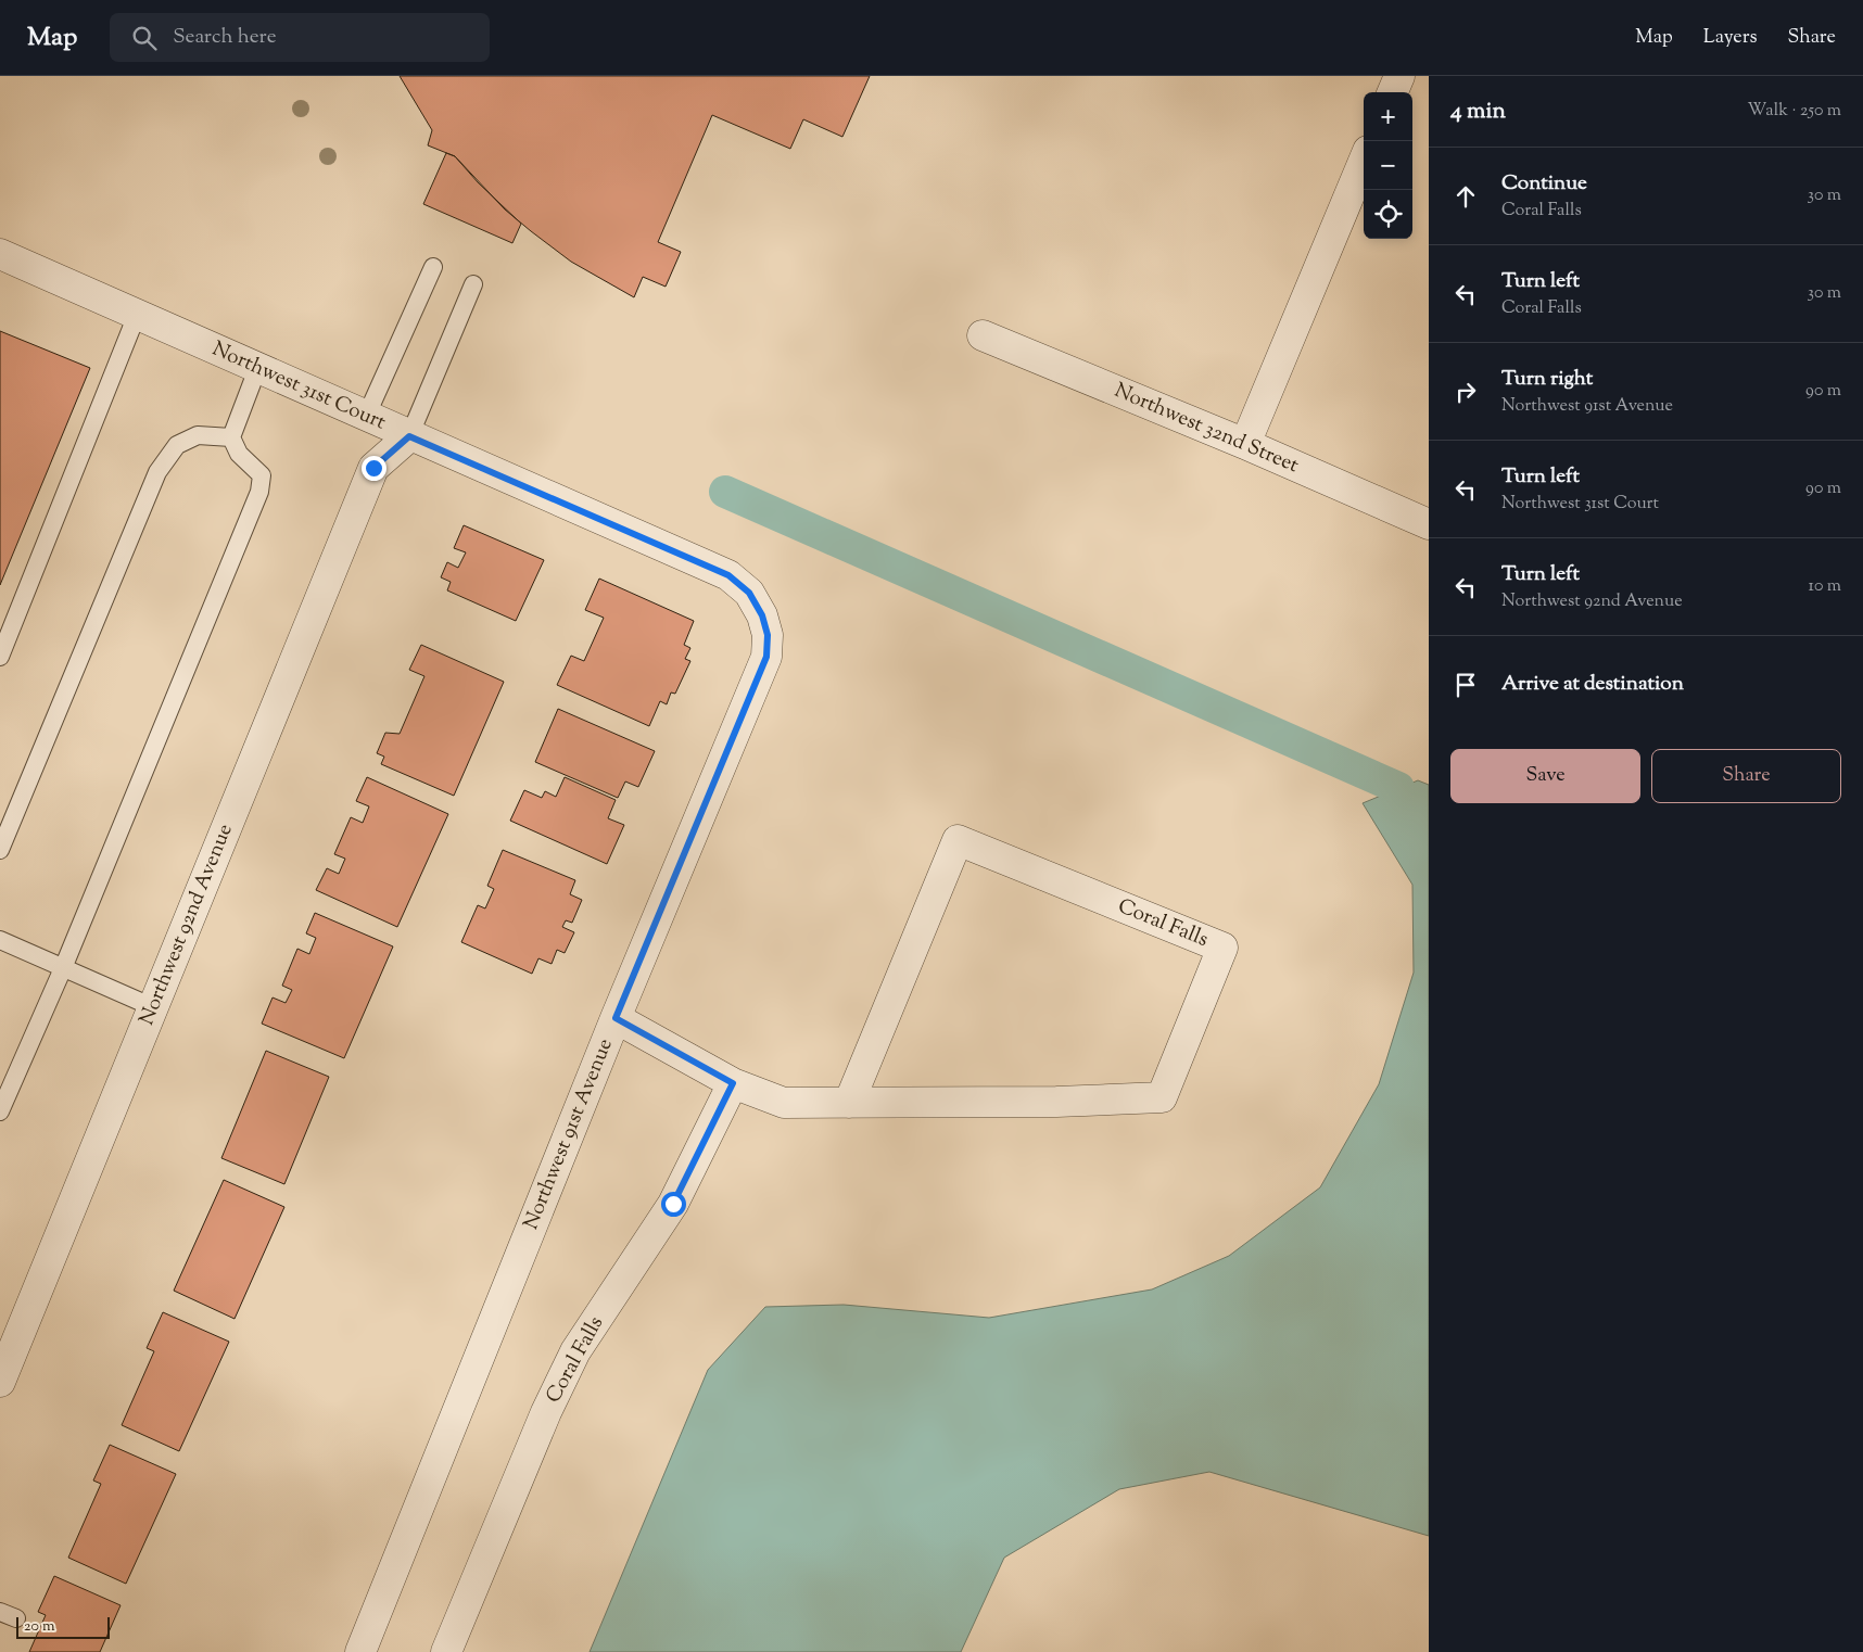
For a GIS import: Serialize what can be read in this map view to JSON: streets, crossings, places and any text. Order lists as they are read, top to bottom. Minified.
{"streets":{"street":["Northwest 31st Court","Northwest 32nd Street","Coral Falls","Northwest 92nd Avenue","Northwest 91st Avenue"]},"crossings":[["Northwest 31st Court","Northwest 92nd Avenue"],["Northwest 31st Court","Northwest 91st Avenue"],["Coral Falls","Northwest 91st Avenue"]],"scale_bar":"20 m","page":{"header":"Map","search":"Search here","nav":["Map","Layers","Share"],"heading":["4 min","Walk · 250 m"],"map_buttons":["+","−"],"list":[["Continue","Coral Falls","30 m"],["Turn left","Coral Falls","30 m"],["Turn right","Northwest 91st Avenue","90 m"],["Turn left","Northwest 31st Court","90 m"],["Turn left","Northwest 92nd Avenue","10 m"],"Arrive at destination"],"buttons":["Save","Share"],"scale":"20 m"}}
